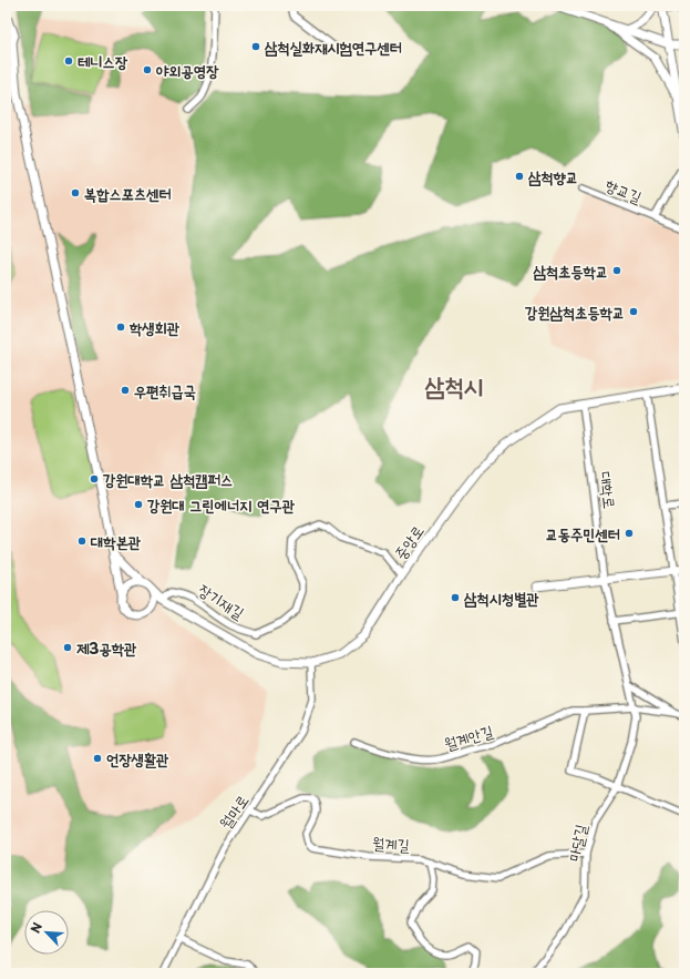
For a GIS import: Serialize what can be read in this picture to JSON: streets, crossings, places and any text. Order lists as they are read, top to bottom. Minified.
{"streets":{"street":["향교길","대학로","중앙로","장기재길","월계안길","월마로","마달길","월계길"]},"crossings":[["대학로","중앙로"],["대학로","마달길"],["중앙로","장기재길"],["중앙로","월마로"],["월계안길","마달길"],["월마로","월계길"],["마달길","월계길"]],"districts":["삼척시"],"places":["삼척실화재시험연구센터","테니스장","야외공영장","삼척향교","복합스포츠센터","삼척초등학교","강원삼척초등학교","학생회관","우편취급국","강원대학교 삼척캠퍼스","강원대 그린에너지 연구관","교동주민센터","대학본관","삼척시청별관","제3공학관","언장생활관"],"north":"top left"}
